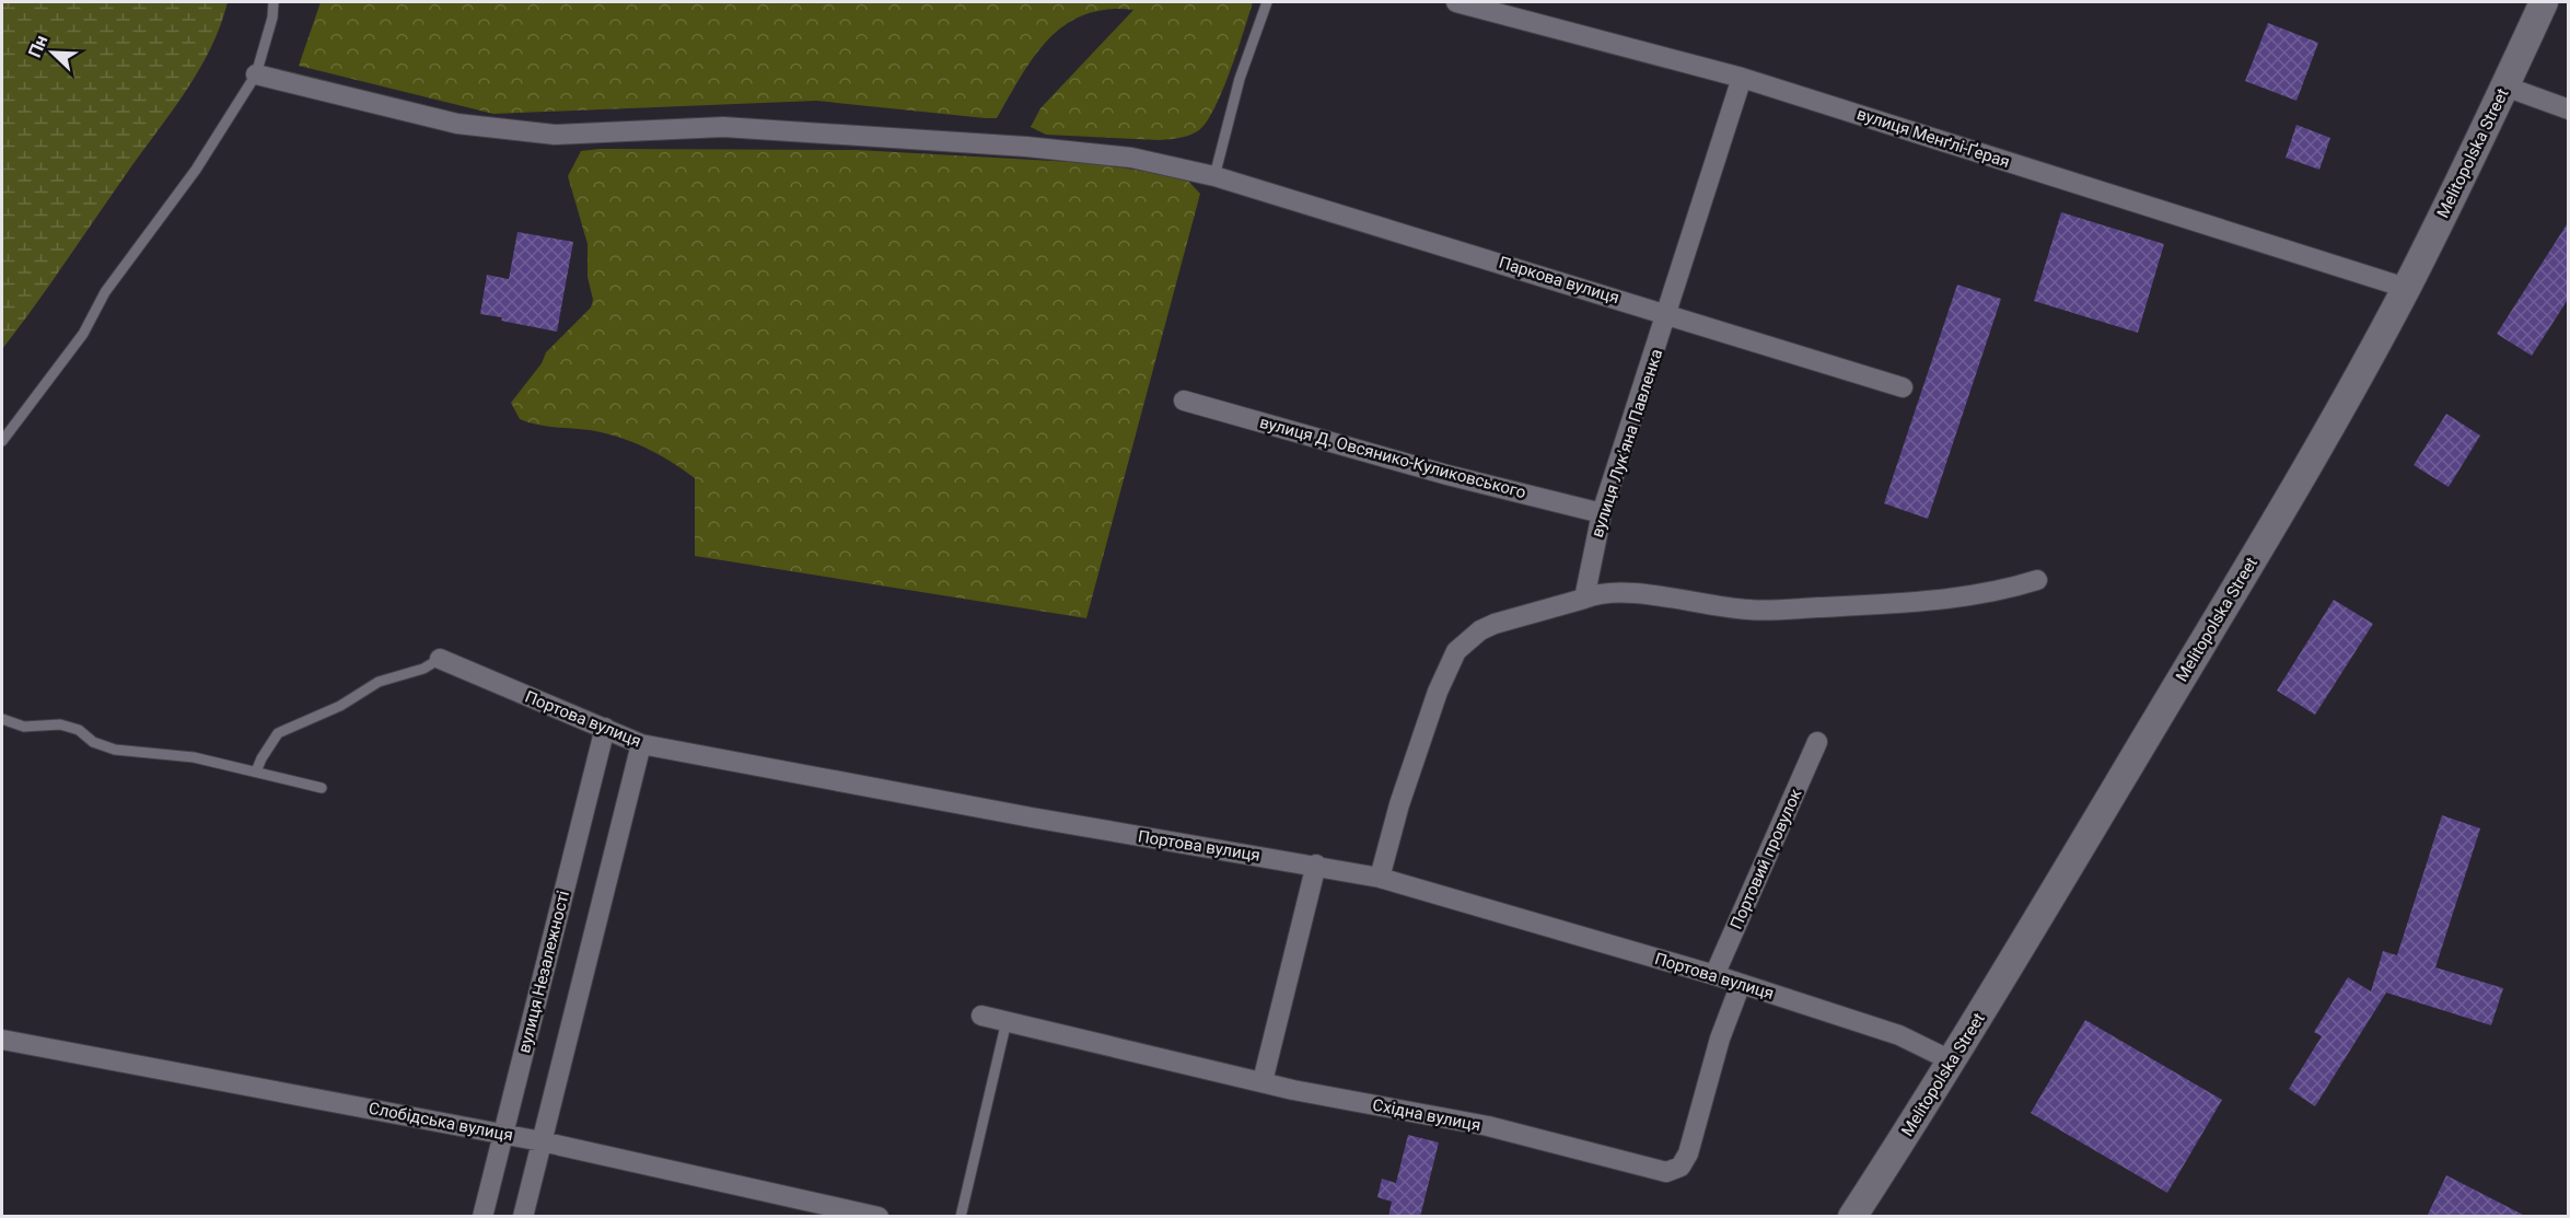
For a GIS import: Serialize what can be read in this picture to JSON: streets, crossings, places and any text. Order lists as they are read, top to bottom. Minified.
{"streets":{"main road":["Melitopolska Street"],"street":["вулиця Менґлі-Ґерая","Паркова вулиця","вулиця Лук'яна Павленка","вулиця Д. Овсянико-Куликовського","Портова вулиця","Портовий провулок","вулиця Незалежності","Східна вулиця","Слобідська вулиця"]},"crossings":[["вулиця Менґлі-Ґерая","Melitopolska Street"],["вулиця Менґлі-Ґерая","вулиця Лук'яна Павленка"],["Melitopolska Street","Портова вулиця"],["Паркова вулиця","вулиця Лук'яна Павленка"],["вулиця Лук'яна Павленка","вулиця Д. Овсянико-Куликовського"],["Портова вулиця","Портовий провулок"],["Портова вулиця","вулиця Незалежності"],["Портова вулиця","Східна вулиця"],["вулиця Незалежності","Слобідська вулиця"]],"north":"top left"}
